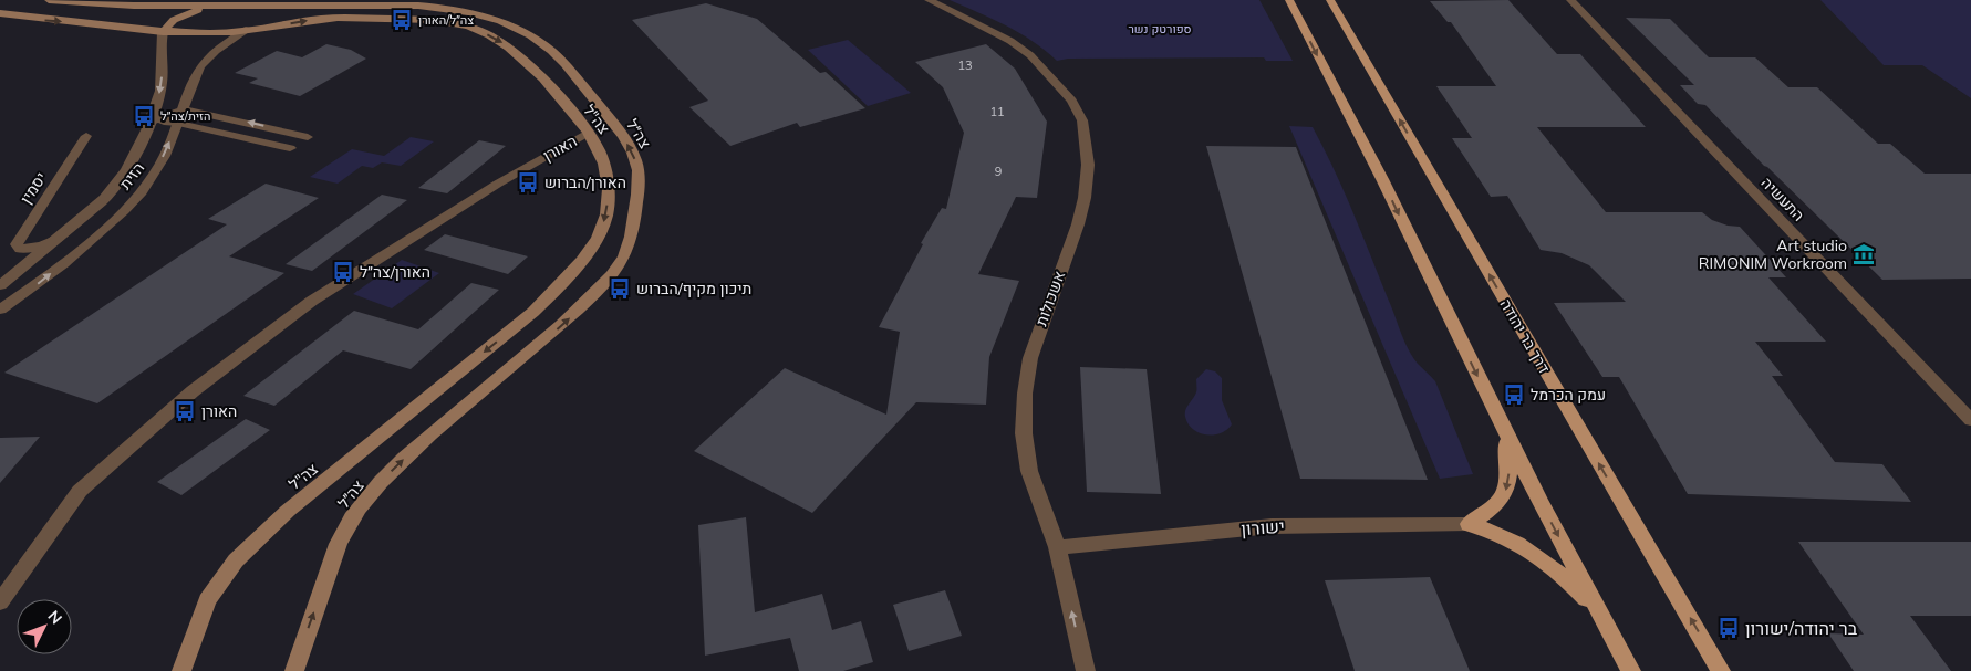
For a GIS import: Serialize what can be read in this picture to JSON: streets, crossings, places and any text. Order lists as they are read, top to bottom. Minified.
{"streets":{"main road":["צה\"ל","צה״ל","דרך בר יהודה"],"street":["האורן","הזית","יסמין","התעשיה","אשכולות","ישורון"]},"crossings":[["צה\"ל","האורן"],["צה\"ל","הזית"],["הזית","יסמין"],["אשכולות","ישורון"]],"parks":["ספורטק נשר"],"places":{"bus stop":["צה״ל/האורן","הזית/צה״ל","האורן/הברוש","האורן/צה״ל","תיכון מקיף/הברוש","עמק הכרמל","האורן","בר יהודה/ישורון"],"museum":["Art studio RIMONIM Workroom"]},"house_numbers":["13","11","9"],"north":"top right"}
